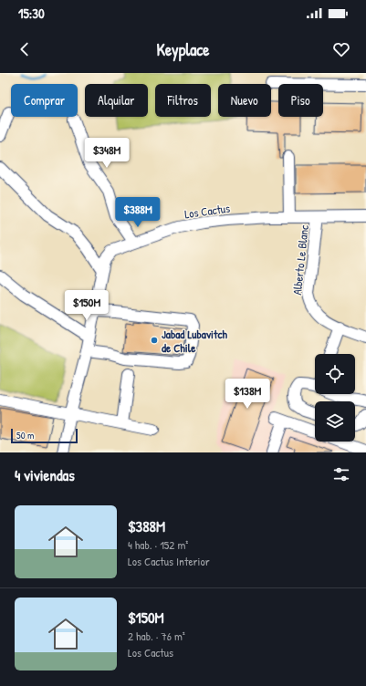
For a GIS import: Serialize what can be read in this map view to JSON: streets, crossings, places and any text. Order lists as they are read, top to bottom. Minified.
{"streets":{"street":["Los Cactus","Alberto Le Blanc"]},"crossings":[["Los Cactus","Alberto Le Blanc"]],"places":["Jabad Lubavitch de Chile"],"scale_bar":"50 m","page":{"status":"15:30","header":"Keyplace","chip":["Comprar","Alquilar","Filtros","Nuevo","Piso"],"price":["$348M","$388M","$150M","$138M"],"scale":"50 m","heading":"4 viviendas","list":[{"name":"$388M","note":"4 hab. · 152 m² · Los Cactus Interior"},{"name":"$150M","note":"2 hab. · 76 m² · Los Cactus"}]}}
